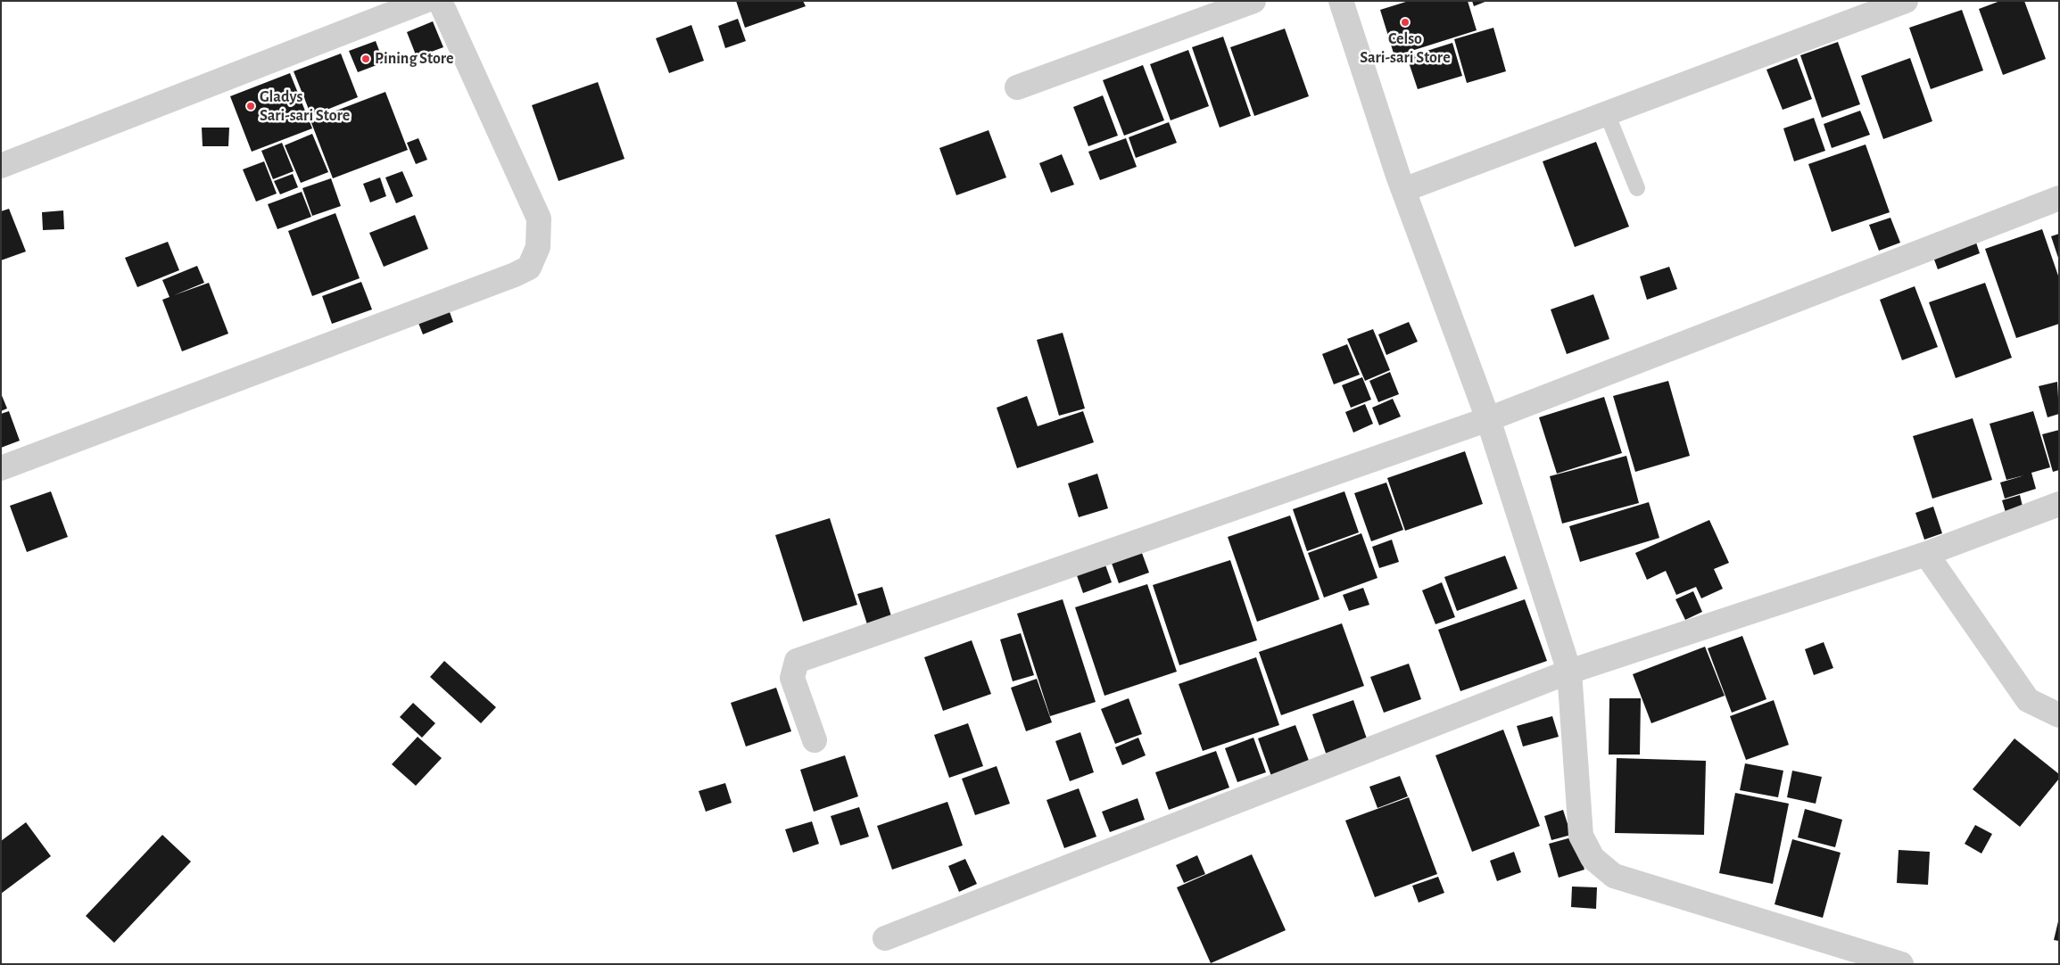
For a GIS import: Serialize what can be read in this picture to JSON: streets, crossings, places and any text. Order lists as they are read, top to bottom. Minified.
{"places":["Celso Sari-sari Store","Pining Store","Gladys Sari-sari Store"]}
